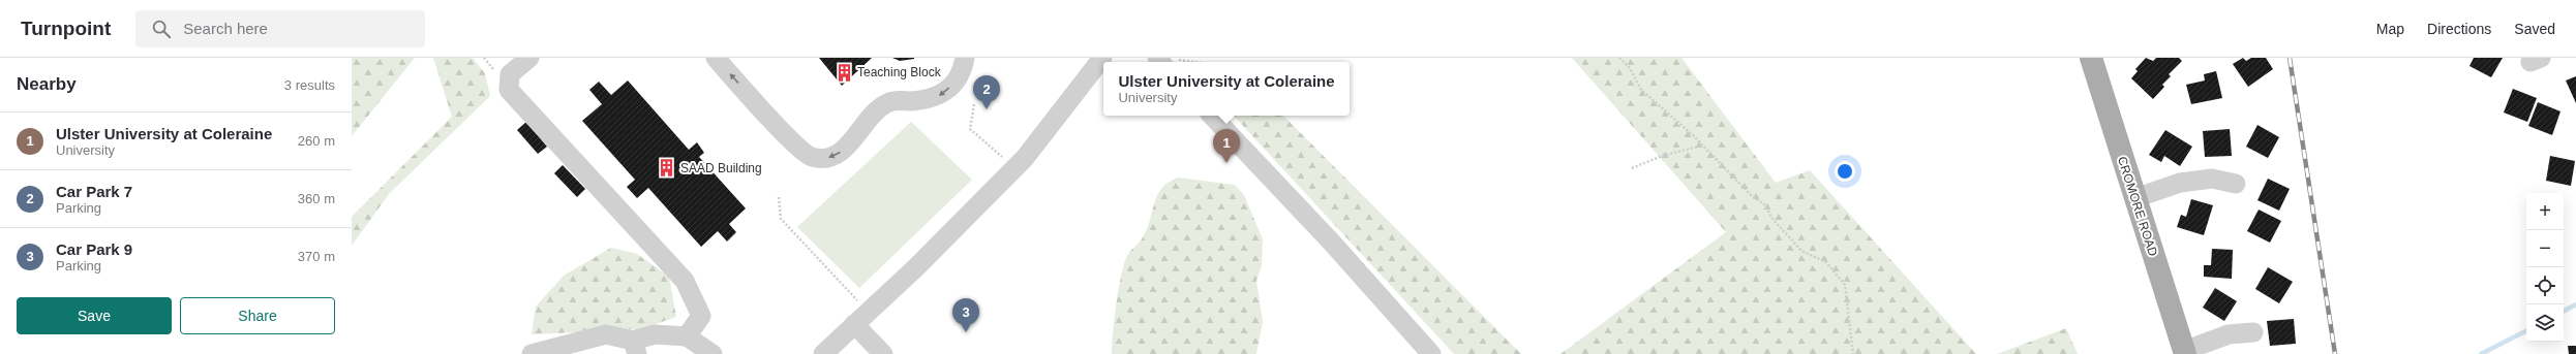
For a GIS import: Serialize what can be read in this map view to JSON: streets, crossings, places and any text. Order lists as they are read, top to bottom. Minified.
{"streets":{"main road":["CROMORE ROAD"]},"places":{"building":["Teaching Block","SAAD Building"]},"page":{"header":"Turnpoint","search":"Search here","nav":["Map","Directions","Saved"],"heading":["Nearby","3 results"],"popup":["Ulster University at Coleraine","University"],"pins":["2","1","3"],"list":[{"mark":"1","name":"Ulster University at Coleraine","note":"University","value":"260 m"},{"mark":"2","name":"Car Park 7","note":"Parking","value":"360 m"},{"mark":"3","name":"Car Park 9","note":"Parking","value":"370 m"}],"map_buttons":["+","−"],"buttons":["Save","Share"]}}
